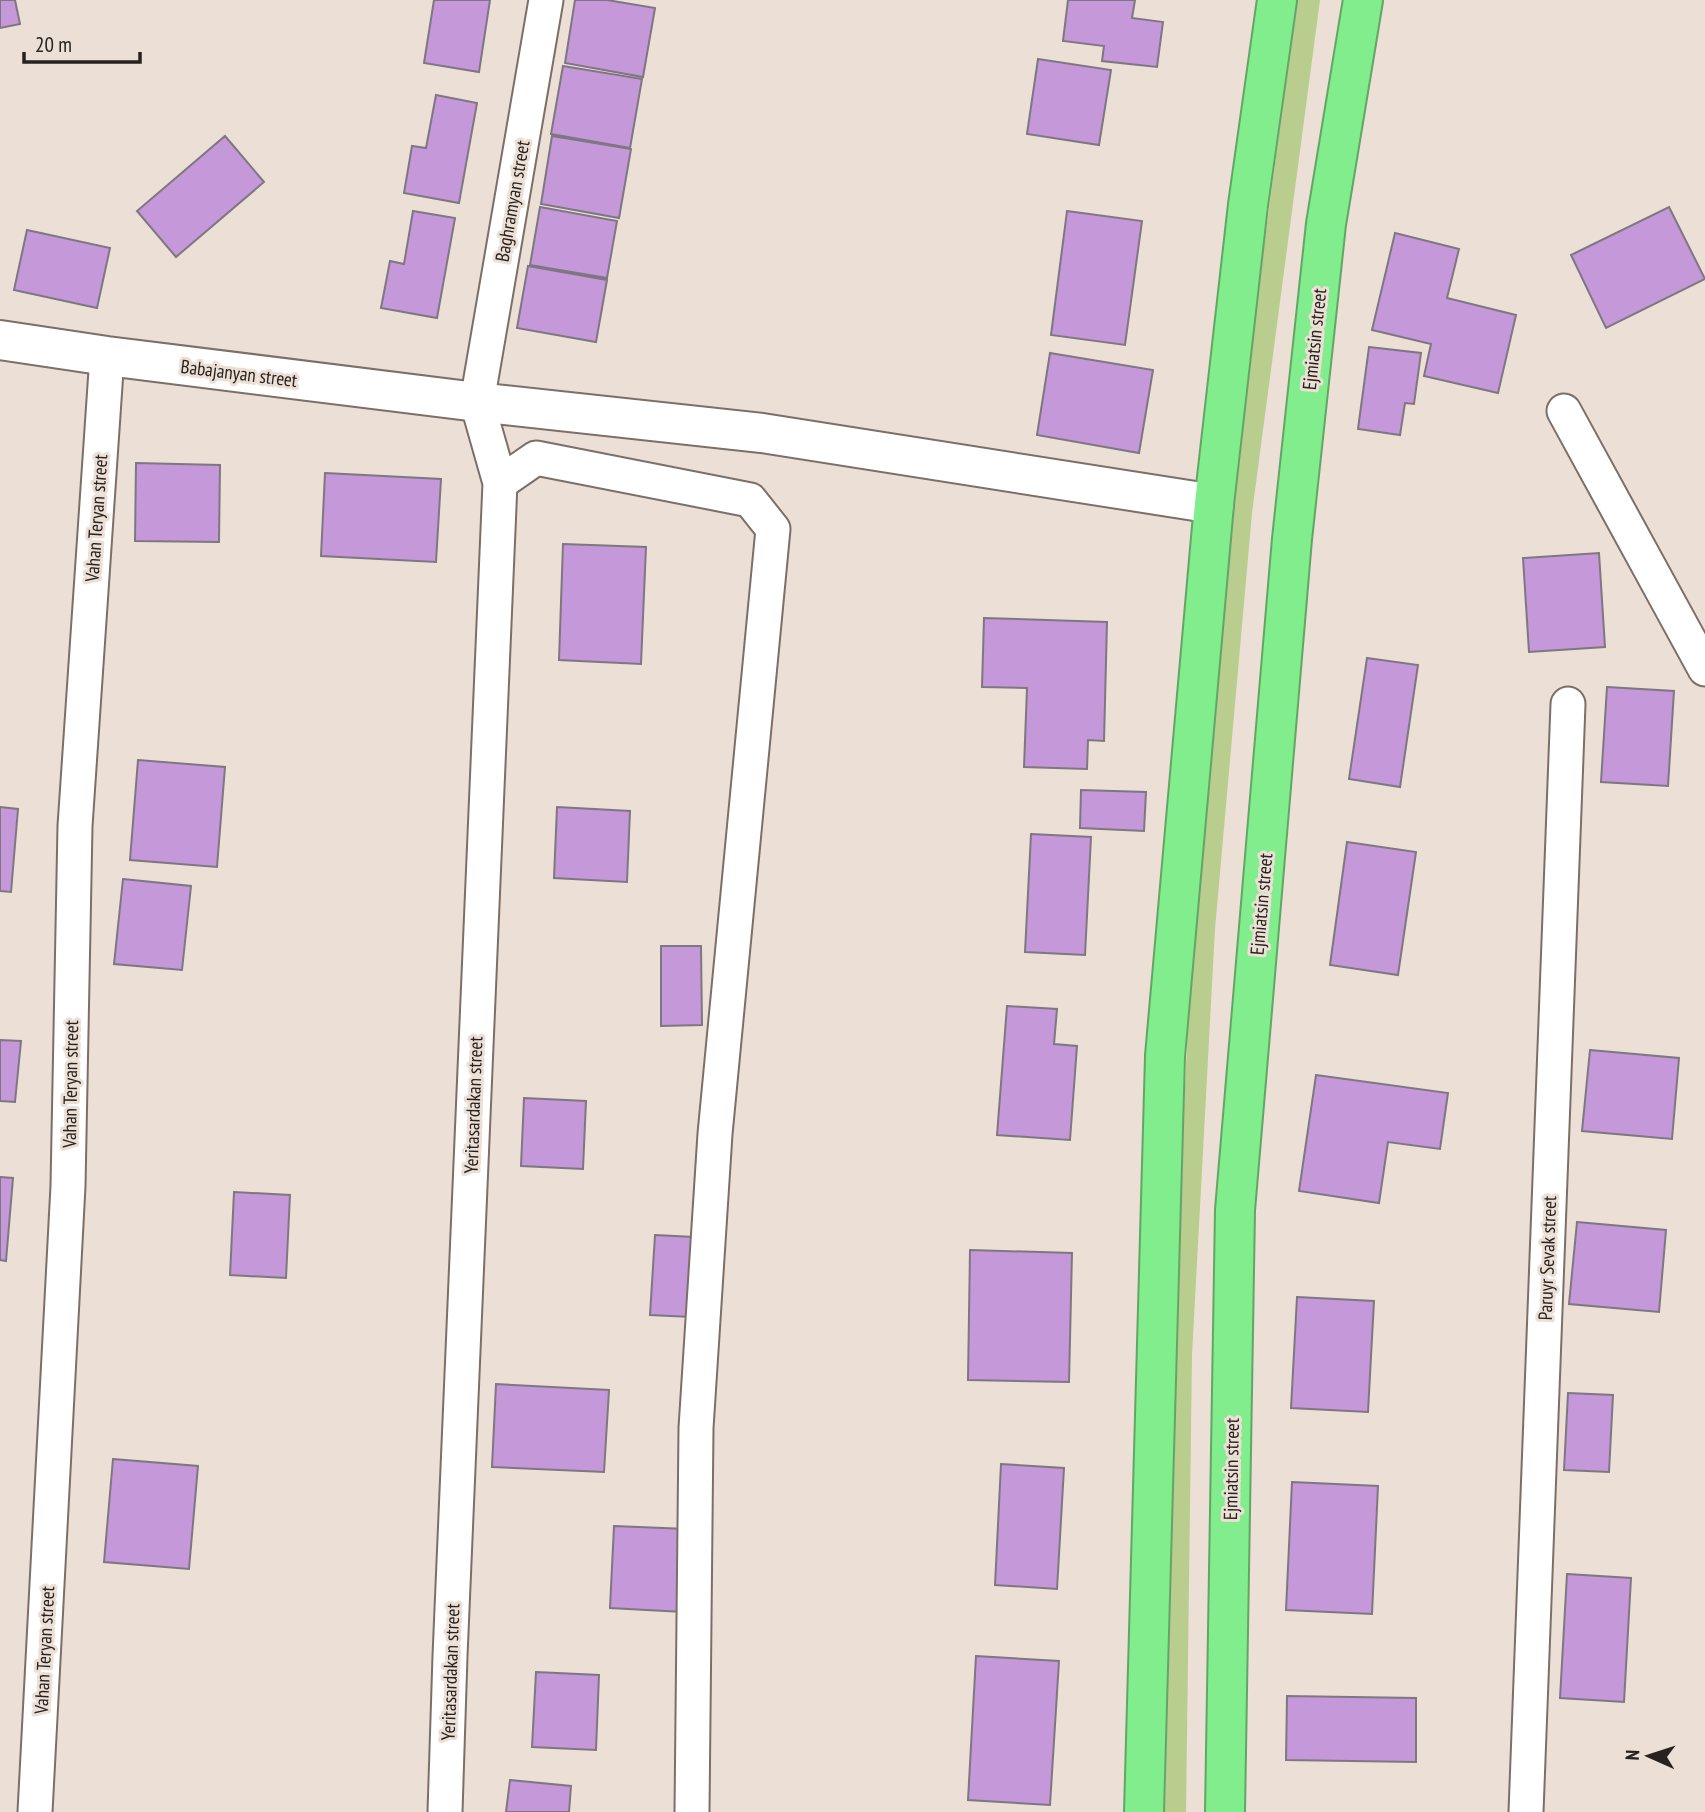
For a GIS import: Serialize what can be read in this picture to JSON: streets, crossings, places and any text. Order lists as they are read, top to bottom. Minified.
{"streets":{"highway":["Ejmiatsin street"],"street":["Baghramyan street","Babajanyan street","Vahan Teryan street","Yeritasardakan street","Paruyr Sevak street"]},"crossings":[["Baghramyan street","Babajanyan street"],["Baghramyan street","Yeritasardakan street"],["Babajanyan street","Vahan Teryan street"],["Babajanyan street","Yeritasardakan street"]],"scale_bar":"20 m","north":"left"}
